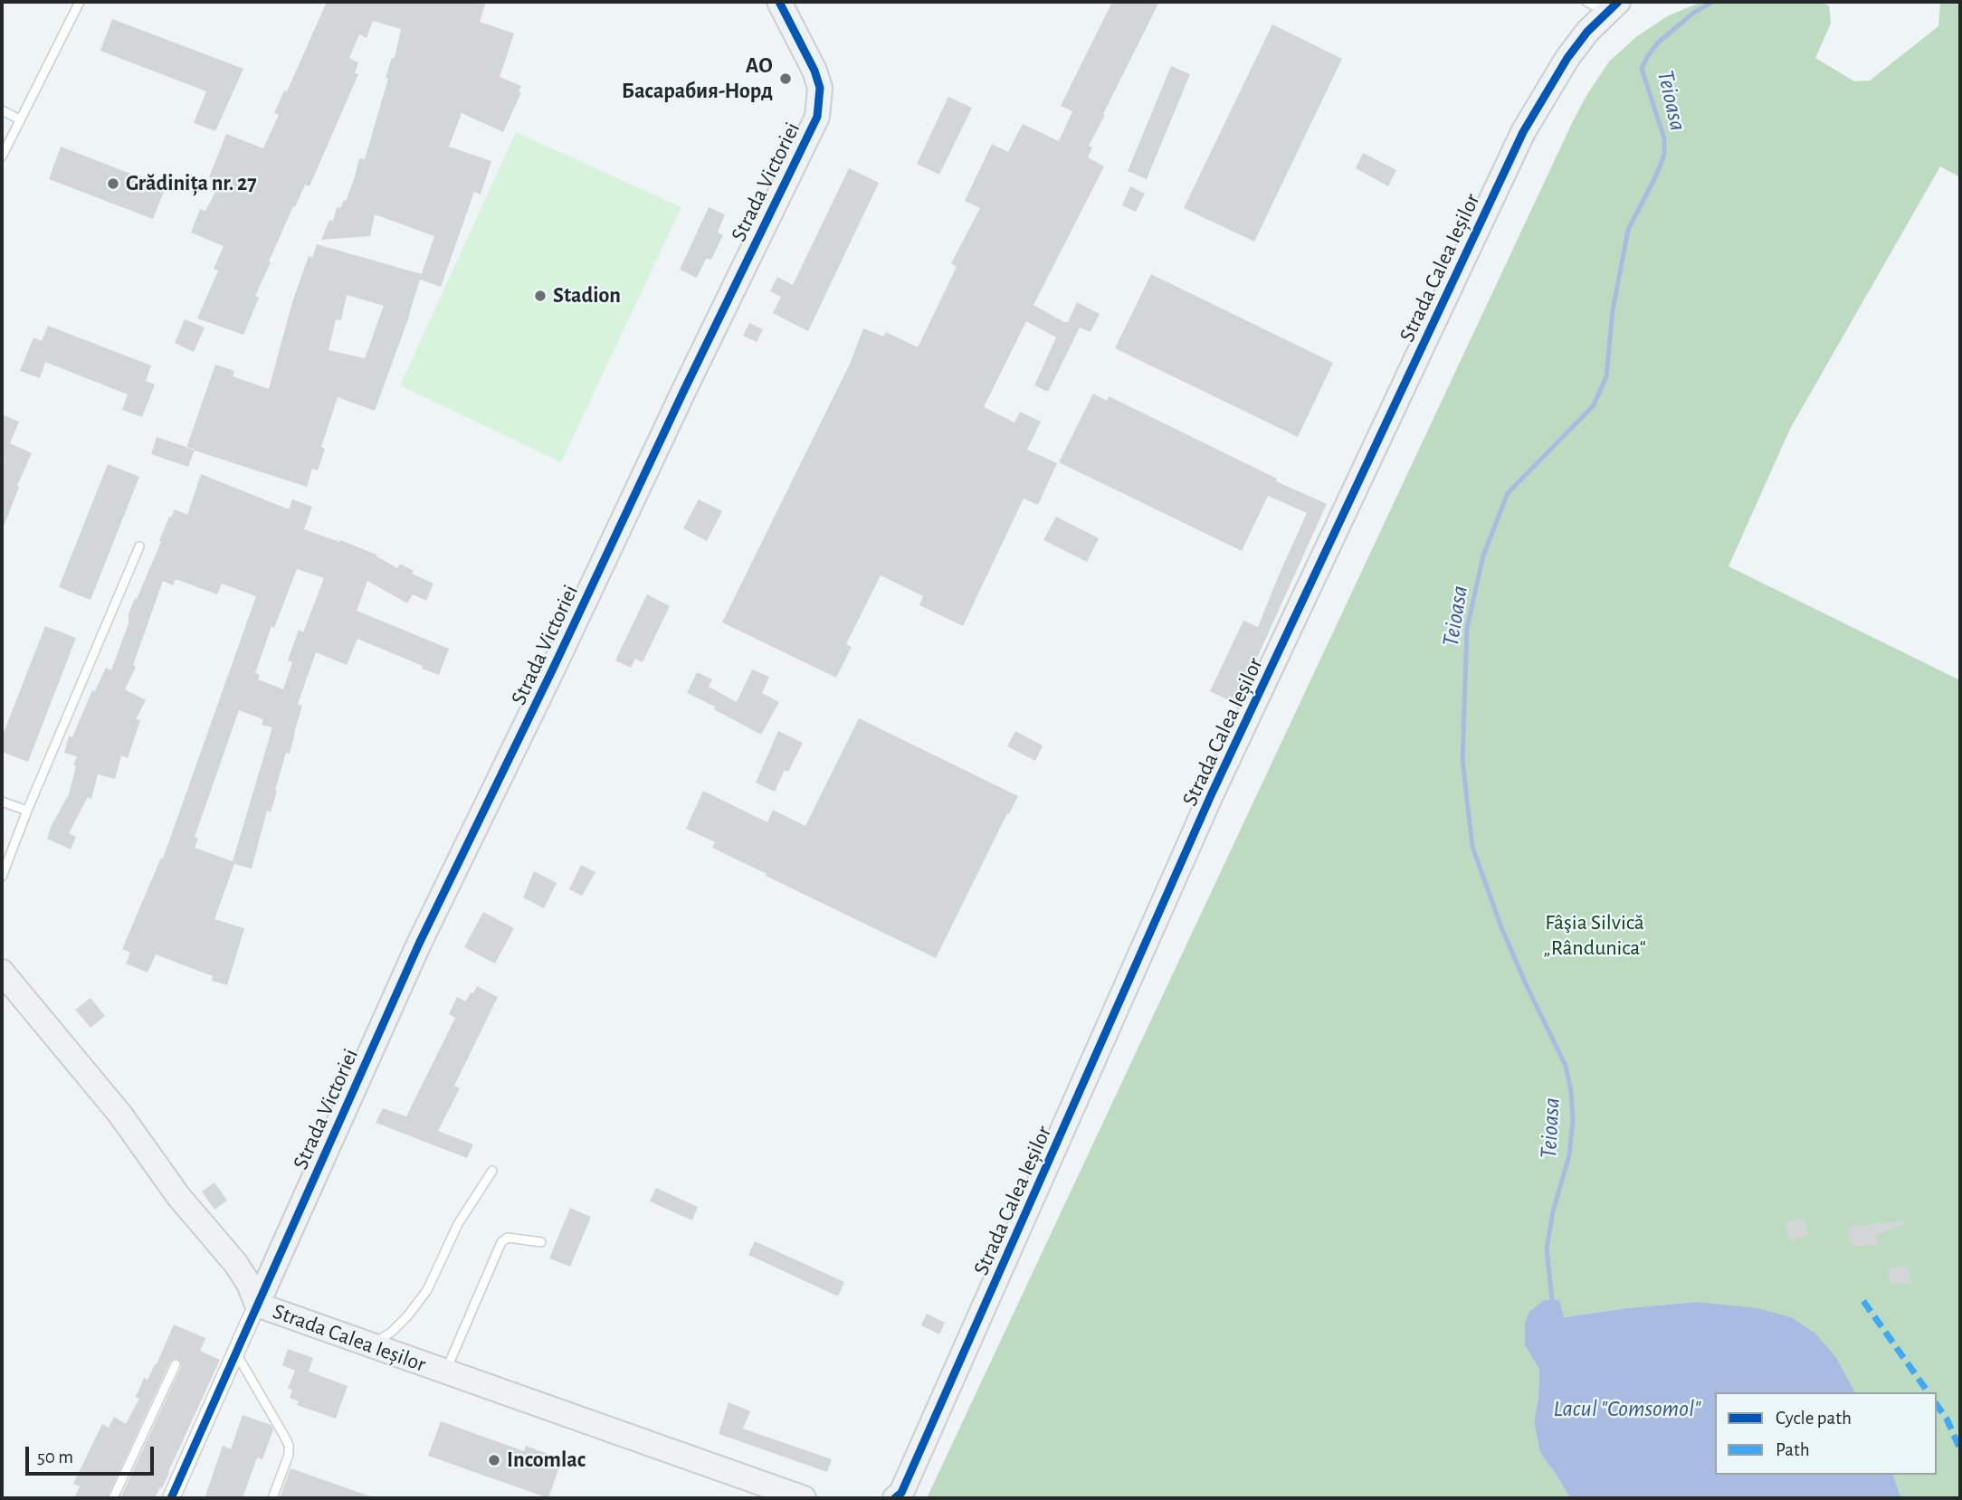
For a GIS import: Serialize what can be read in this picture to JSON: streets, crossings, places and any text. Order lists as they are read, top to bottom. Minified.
{"streets":{"street":["Strada Victoriei","Strada Calea Ieșilor"]},"crossings":[["Strada Victoriei","Strada Calea Ieșilor"]],"water":["Teioasa","Lacul \"Comsomol\""],"parks":["Fâşia Silvică „Rândunica“"],"places":["АО Басарабия-Норд","Grădinița nr. 27","Stadion","Incomlac"],"legend":["Cycle path","Path"],"scale_bar":"50 m"}
